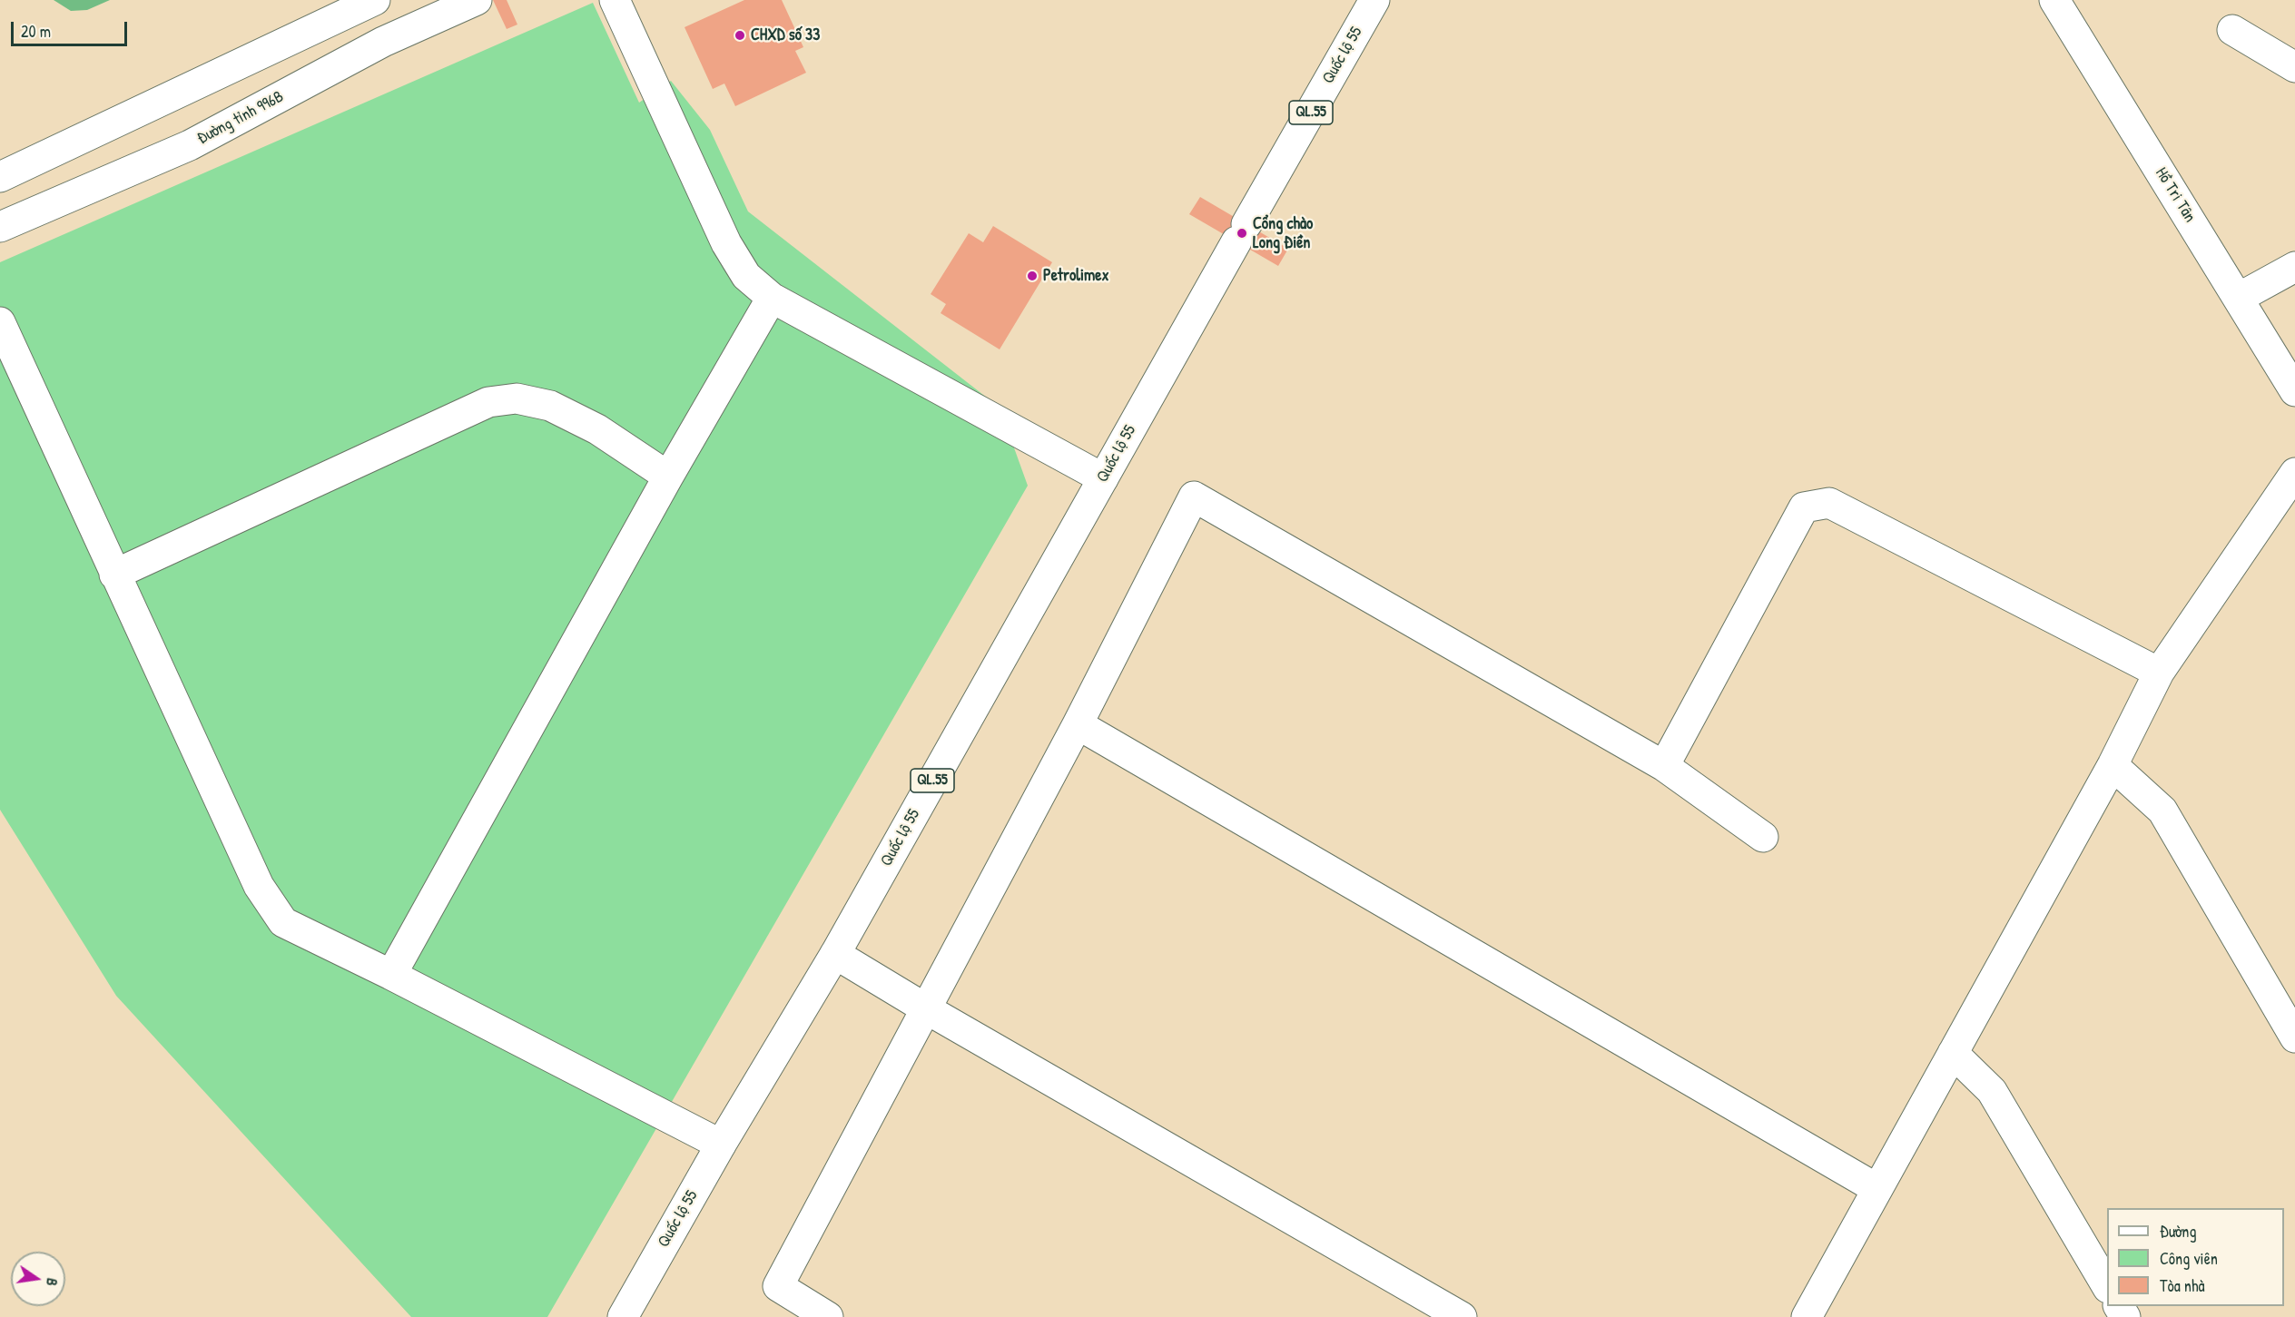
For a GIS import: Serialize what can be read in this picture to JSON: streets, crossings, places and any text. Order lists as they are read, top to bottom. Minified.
{"streets":{"main road":["Quốc lộ 55","QL.55","Đường tỉnh 996B","Hồ Tri Tân"]},"places":["CHXD số 33","Cổng chào Long Điền","Petrolimex"],"legend":["Đường","Công viên","Tòa nhà"],"scale_bar":"20 m","north":"right"}
